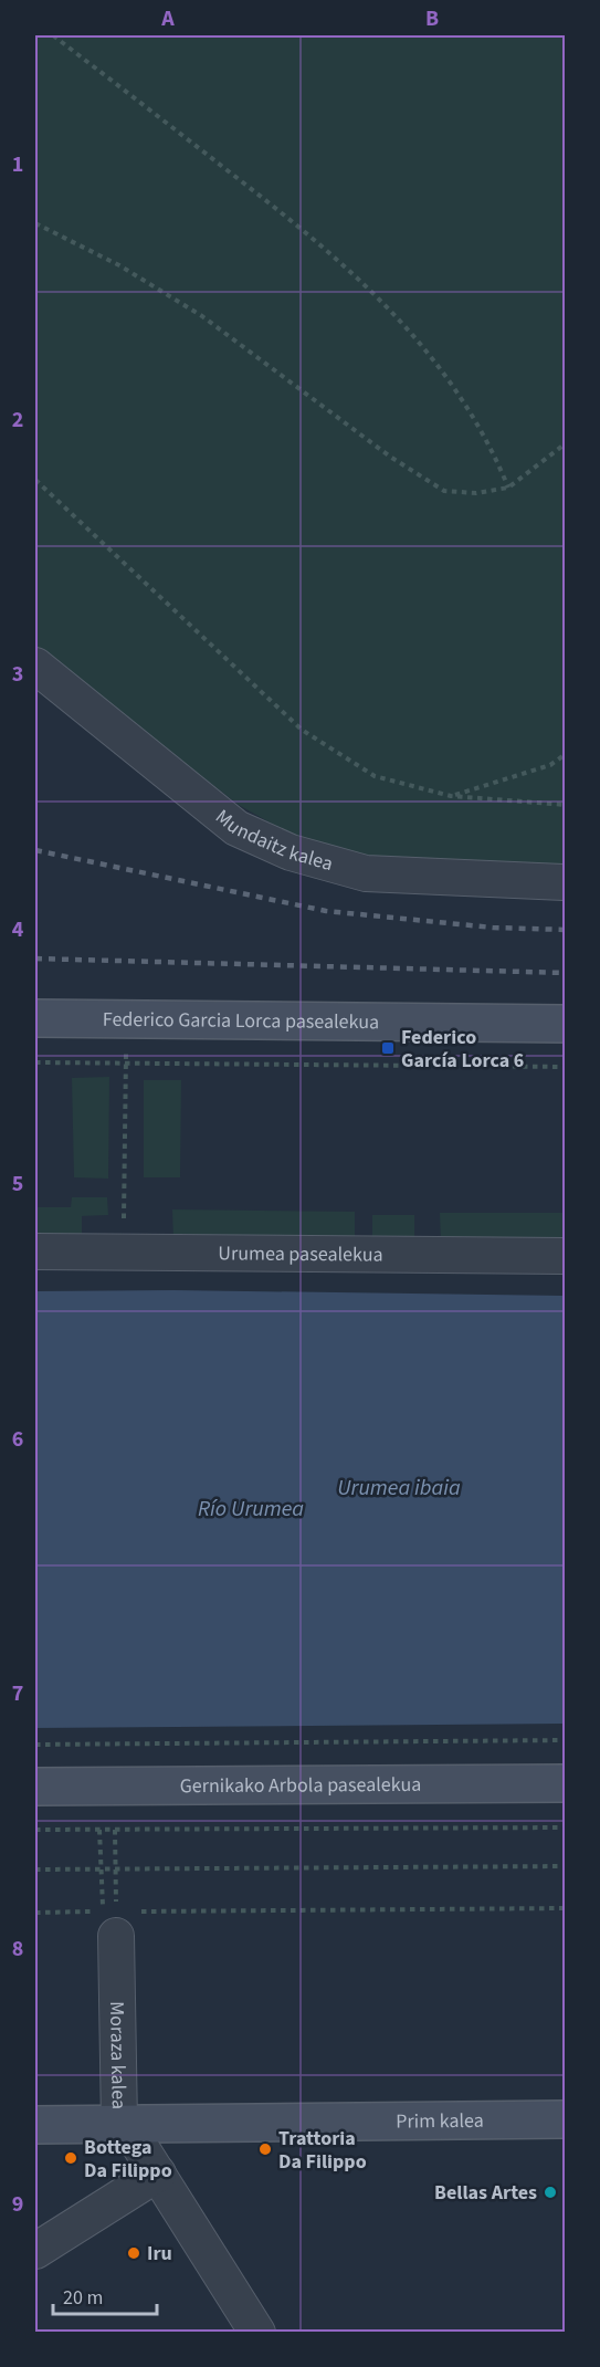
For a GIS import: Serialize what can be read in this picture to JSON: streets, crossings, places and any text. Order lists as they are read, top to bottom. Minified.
{"streets":{"main road":["Federico Garcia Lorca pasealekua","Gernikako Arbola pasealekua","Prim kalea"],"street":["Mundaitz kalea","Urumea pasealekua","Moraza kalea"]},"crossings":[["Moraza kalea","Prim kalea"]],"water":["Urumea ibaia","Río Urumea"],"places":{"transit":["Federico García Lorca 6"],"other":["Trattoria Da Filippo","Bottega Da Filippo","Bellas Artes","Iru"]},"scale_bar":"20 m","grid":{"columns":["A","B"],"rows":["1","2","3","4","5","6","7","8","9"]}}
